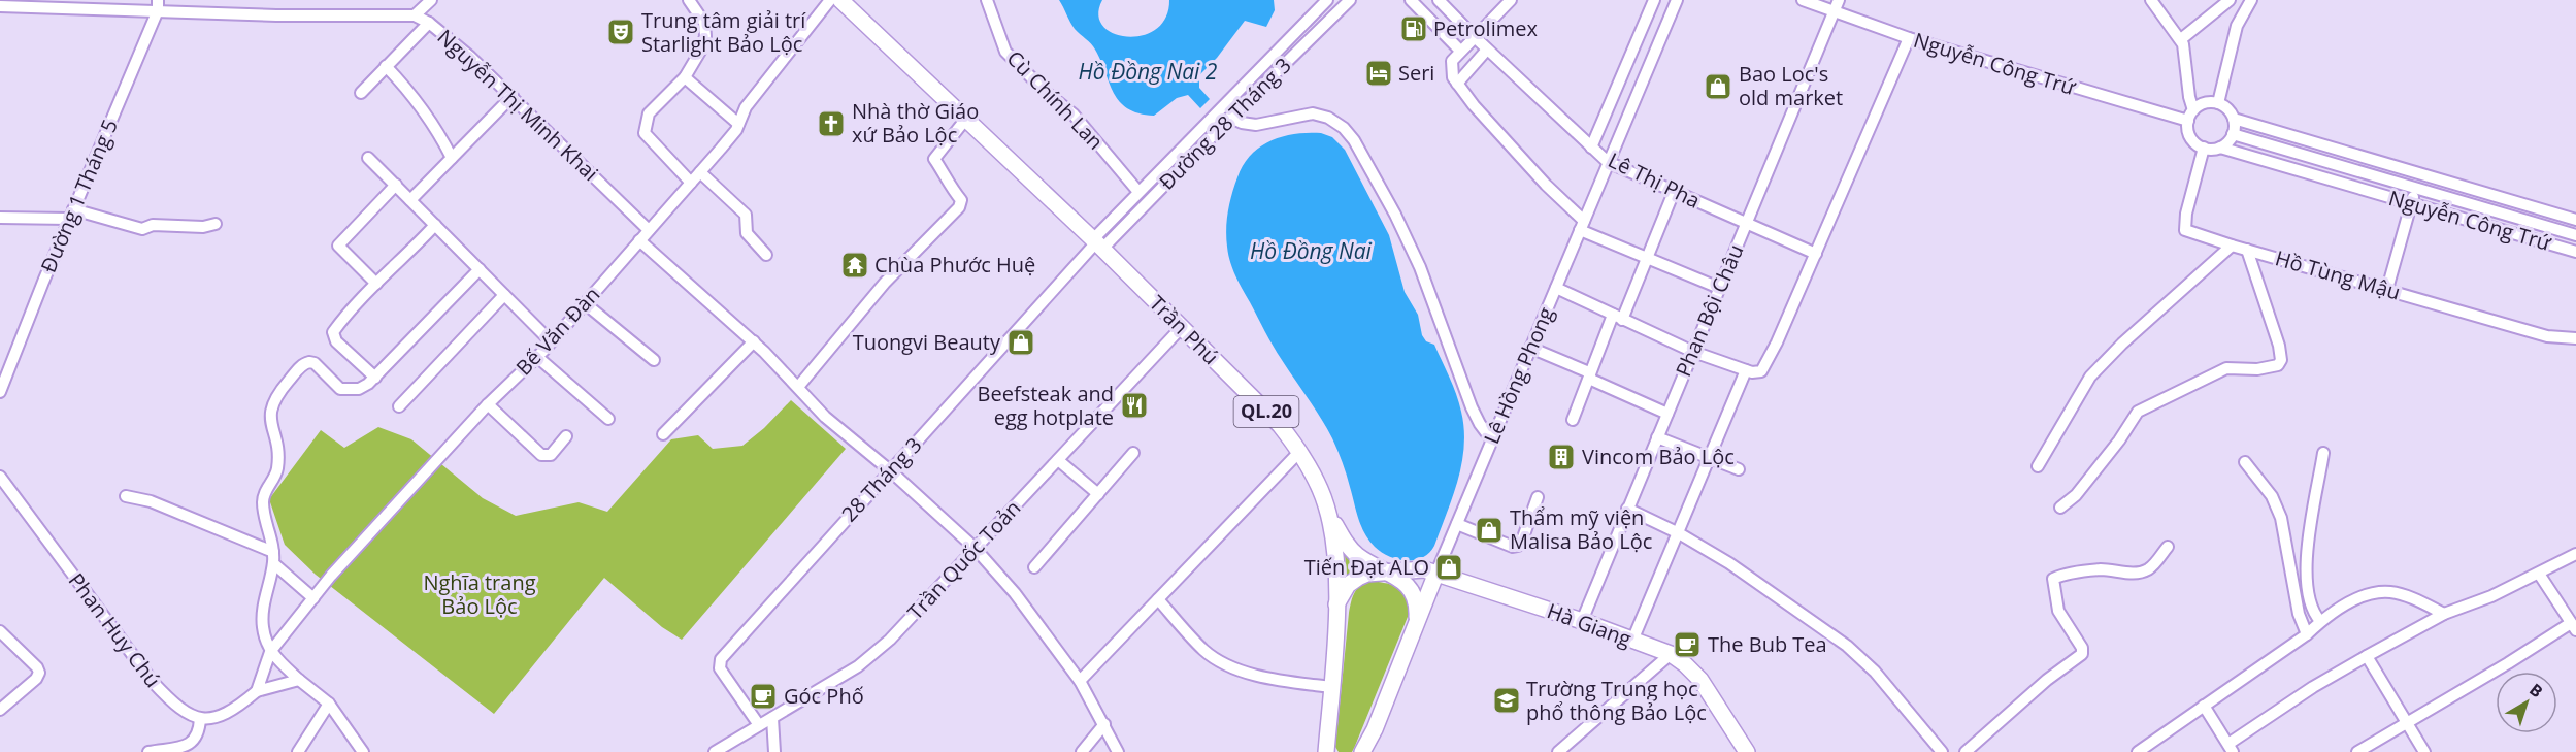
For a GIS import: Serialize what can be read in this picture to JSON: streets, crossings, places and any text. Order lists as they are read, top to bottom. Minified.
{"streets":{"highway":["Trần Phú","Lê Hồng Phong","QL.20","Hà Giang"],"street":["Nguyễn Công Trứ","Cù Chính Lan","Nguyễn Thị Minh Khai","Đường 28 Tháng 3","Lê Thị Pha","Đường 1 Tháng 5","Hồ Tùng Mậu","Phan Bội Châu","Bế Văn Đàn","28 Tháng 3","Trần Quốc Toản","Phan Huy Chú"]},"crossings":[["Nguyễn Công Trứ","Hồ Tùng Mậu"],["Nguyễn Công Trứ","Phan Bội Châu"],["Cù Chính Lan","Đường 28 Tháng 3"],["Nguyễn Thị Minh Khai","Đường 1 Tháng 5"],["Nguyễn Thị Minh Khai","Bế Văn Đàn"],["Đường 28 Tháng 3","Trần Phú"],["Đường 28 Tháng 3","28 Tháng 3"],["Lê Thị Pha","Phan Bội Châu"],["Lê Thị Pha","Lê Hồng Phong"],["Phan Bội Châu","Hà Giang"],["Trần Phú","QL.20"],["Trần Phú","28 Tháng 3"],["Trần Phú","Trần Quốc Toản"],["Trần Phú","Hà Giang"],["Lê Hồng Phong","QL.20"],["Lê Hồng Phong","Hà Giang"],["QL.20","Hà Giang"],["28 Tháng 3","Trần Quốc Toản"]],"water":["Hồ Đồng Nai 2","Hồ Đồng Nai"],"parks":["Nghĩa trang Bảo Lộc"],"places":{"fuel station":["Petrolimex"],"theatre":["Trung tâm giải trí Starlight Bảo Lộc"],"hotel":["Seri"],"shop":["Bao Loc's old market","Tuongvi Beauty","Thẩm mỹ viện Malisa Bảo Lộc","Tiến Đạt ALO"],"church":["Nhà thờ Giáo xứ Bảo Lộc"],"temple":["Chùa Phước Huệ"],"restaurant":["Beefsteak and egg hotplate"],"building":["Vincom Bảo Lộc"],"cafe":["The Bub Tea","Góc Phố"],"school or university":["Trường Trung học phổ thông Bảo Lộc"]},"north":"top right"}
